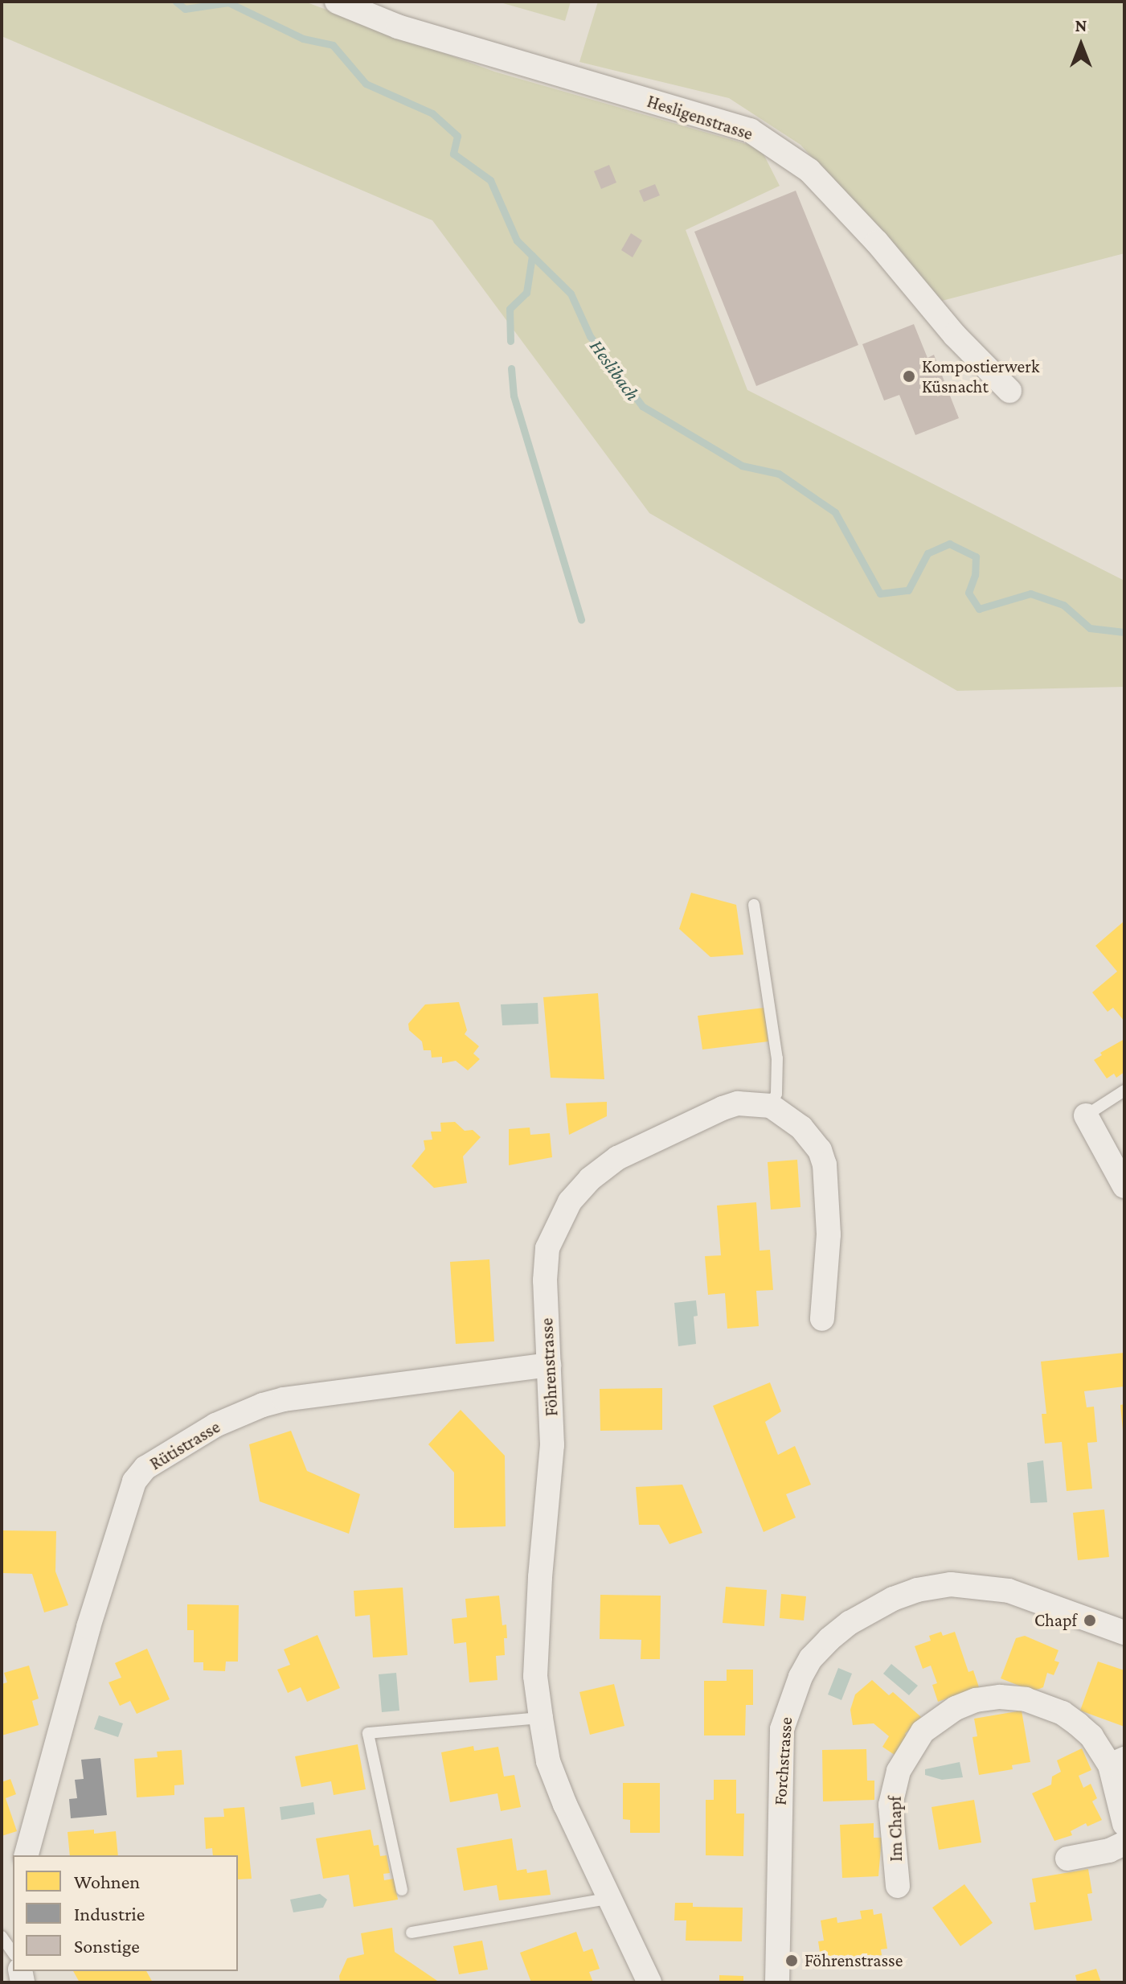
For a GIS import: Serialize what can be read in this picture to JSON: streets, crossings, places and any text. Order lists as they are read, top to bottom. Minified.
{"streets":{"street":["Hesligenstrasse","Föhrenstrasse","Rütistrasse","Forchstrasse","Im Chapf"]},"crossings":[["Föhrenstrasse","Rütistrasse"]],"water":["Heslibach"],"places":["Kompostierwerk Küsnacht","Chapf","Föhrenstrasse"],"legend":["Wohnen","Industrie","Sonstige"],"north":"top"}
